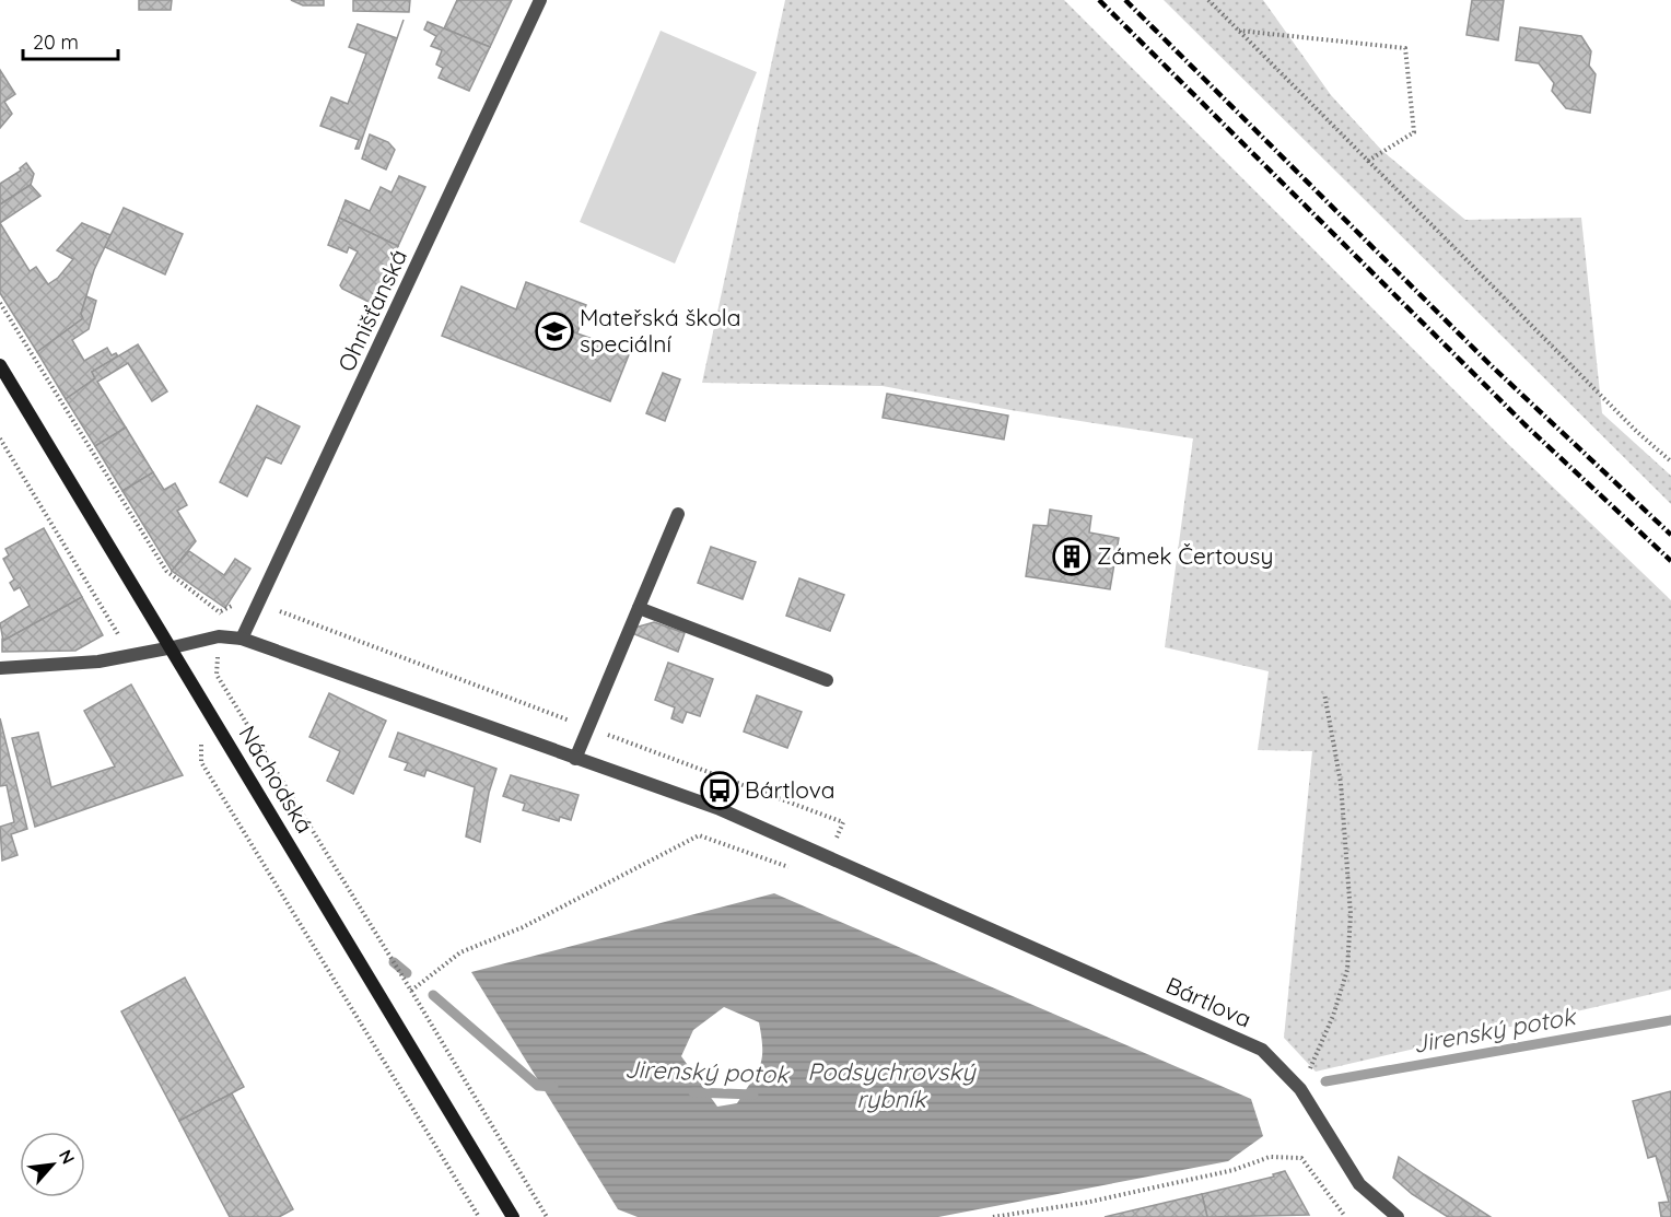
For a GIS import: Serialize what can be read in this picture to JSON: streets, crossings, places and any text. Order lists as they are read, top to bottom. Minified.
{"streets":{"main road":["Náchodská"],"street":["Ohnišťanská","Bártlova"]},"crossings":[["Ohnišťanská","Bártlova"],["Náchodská","Bártlova"]],"water":["Jirenský potok","Podsychrovský rybník"],"places":{"school or university":["Mateřská škola speciální"],"building":["Zámek Čertousy"],"bus stop":["Bártlova"]},"scale_bar":"20 m","north":"top right"}
